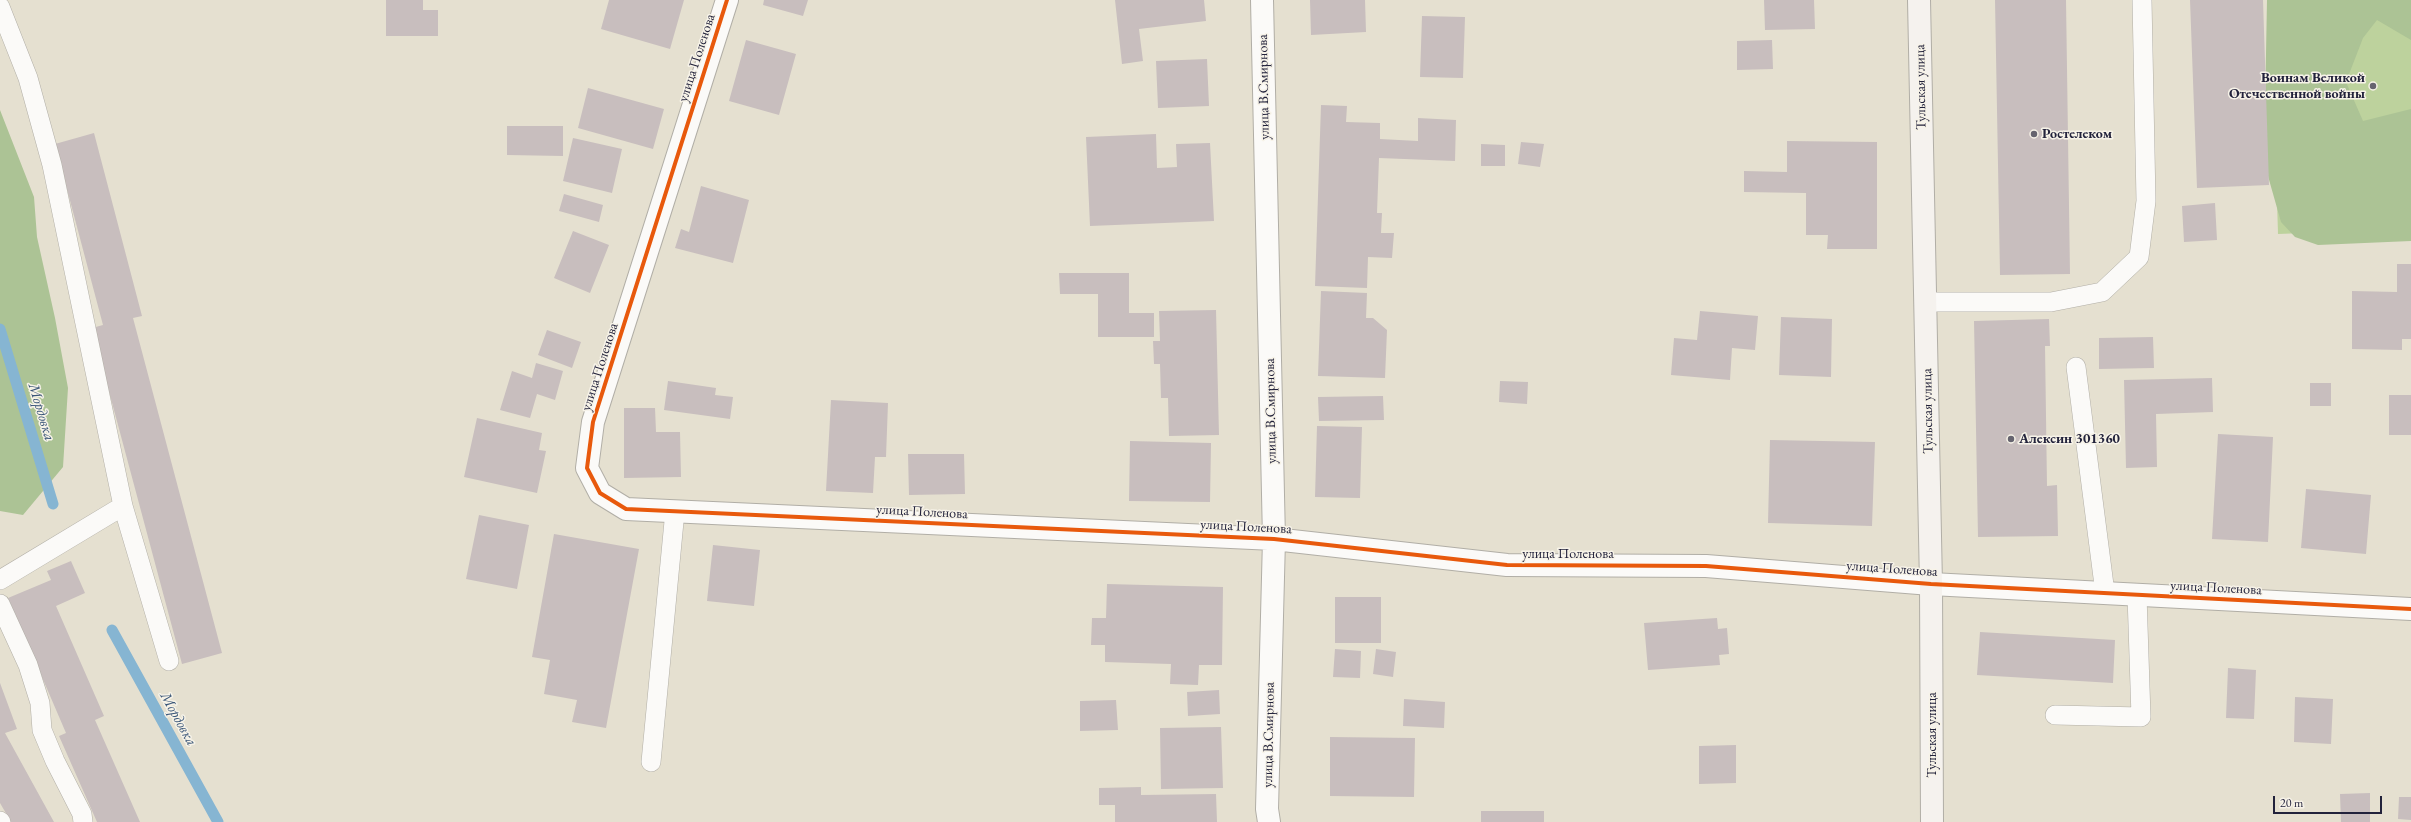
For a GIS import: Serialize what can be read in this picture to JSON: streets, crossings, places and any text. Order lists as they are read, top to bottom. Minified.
{"streets":{"main road":["Тульская улица"],"street":["улица Поленова","улица В.Смирнова"]},"crossings":[["улица Поленова","улица В.Смирнова"],["улица Поленова","Тульская улица"]],"water":["Мордовка"],"places":["Воинам Великой Отечественной войны","Ростелеком","Алексин 301360"],"scale_bar":"20 m"}
